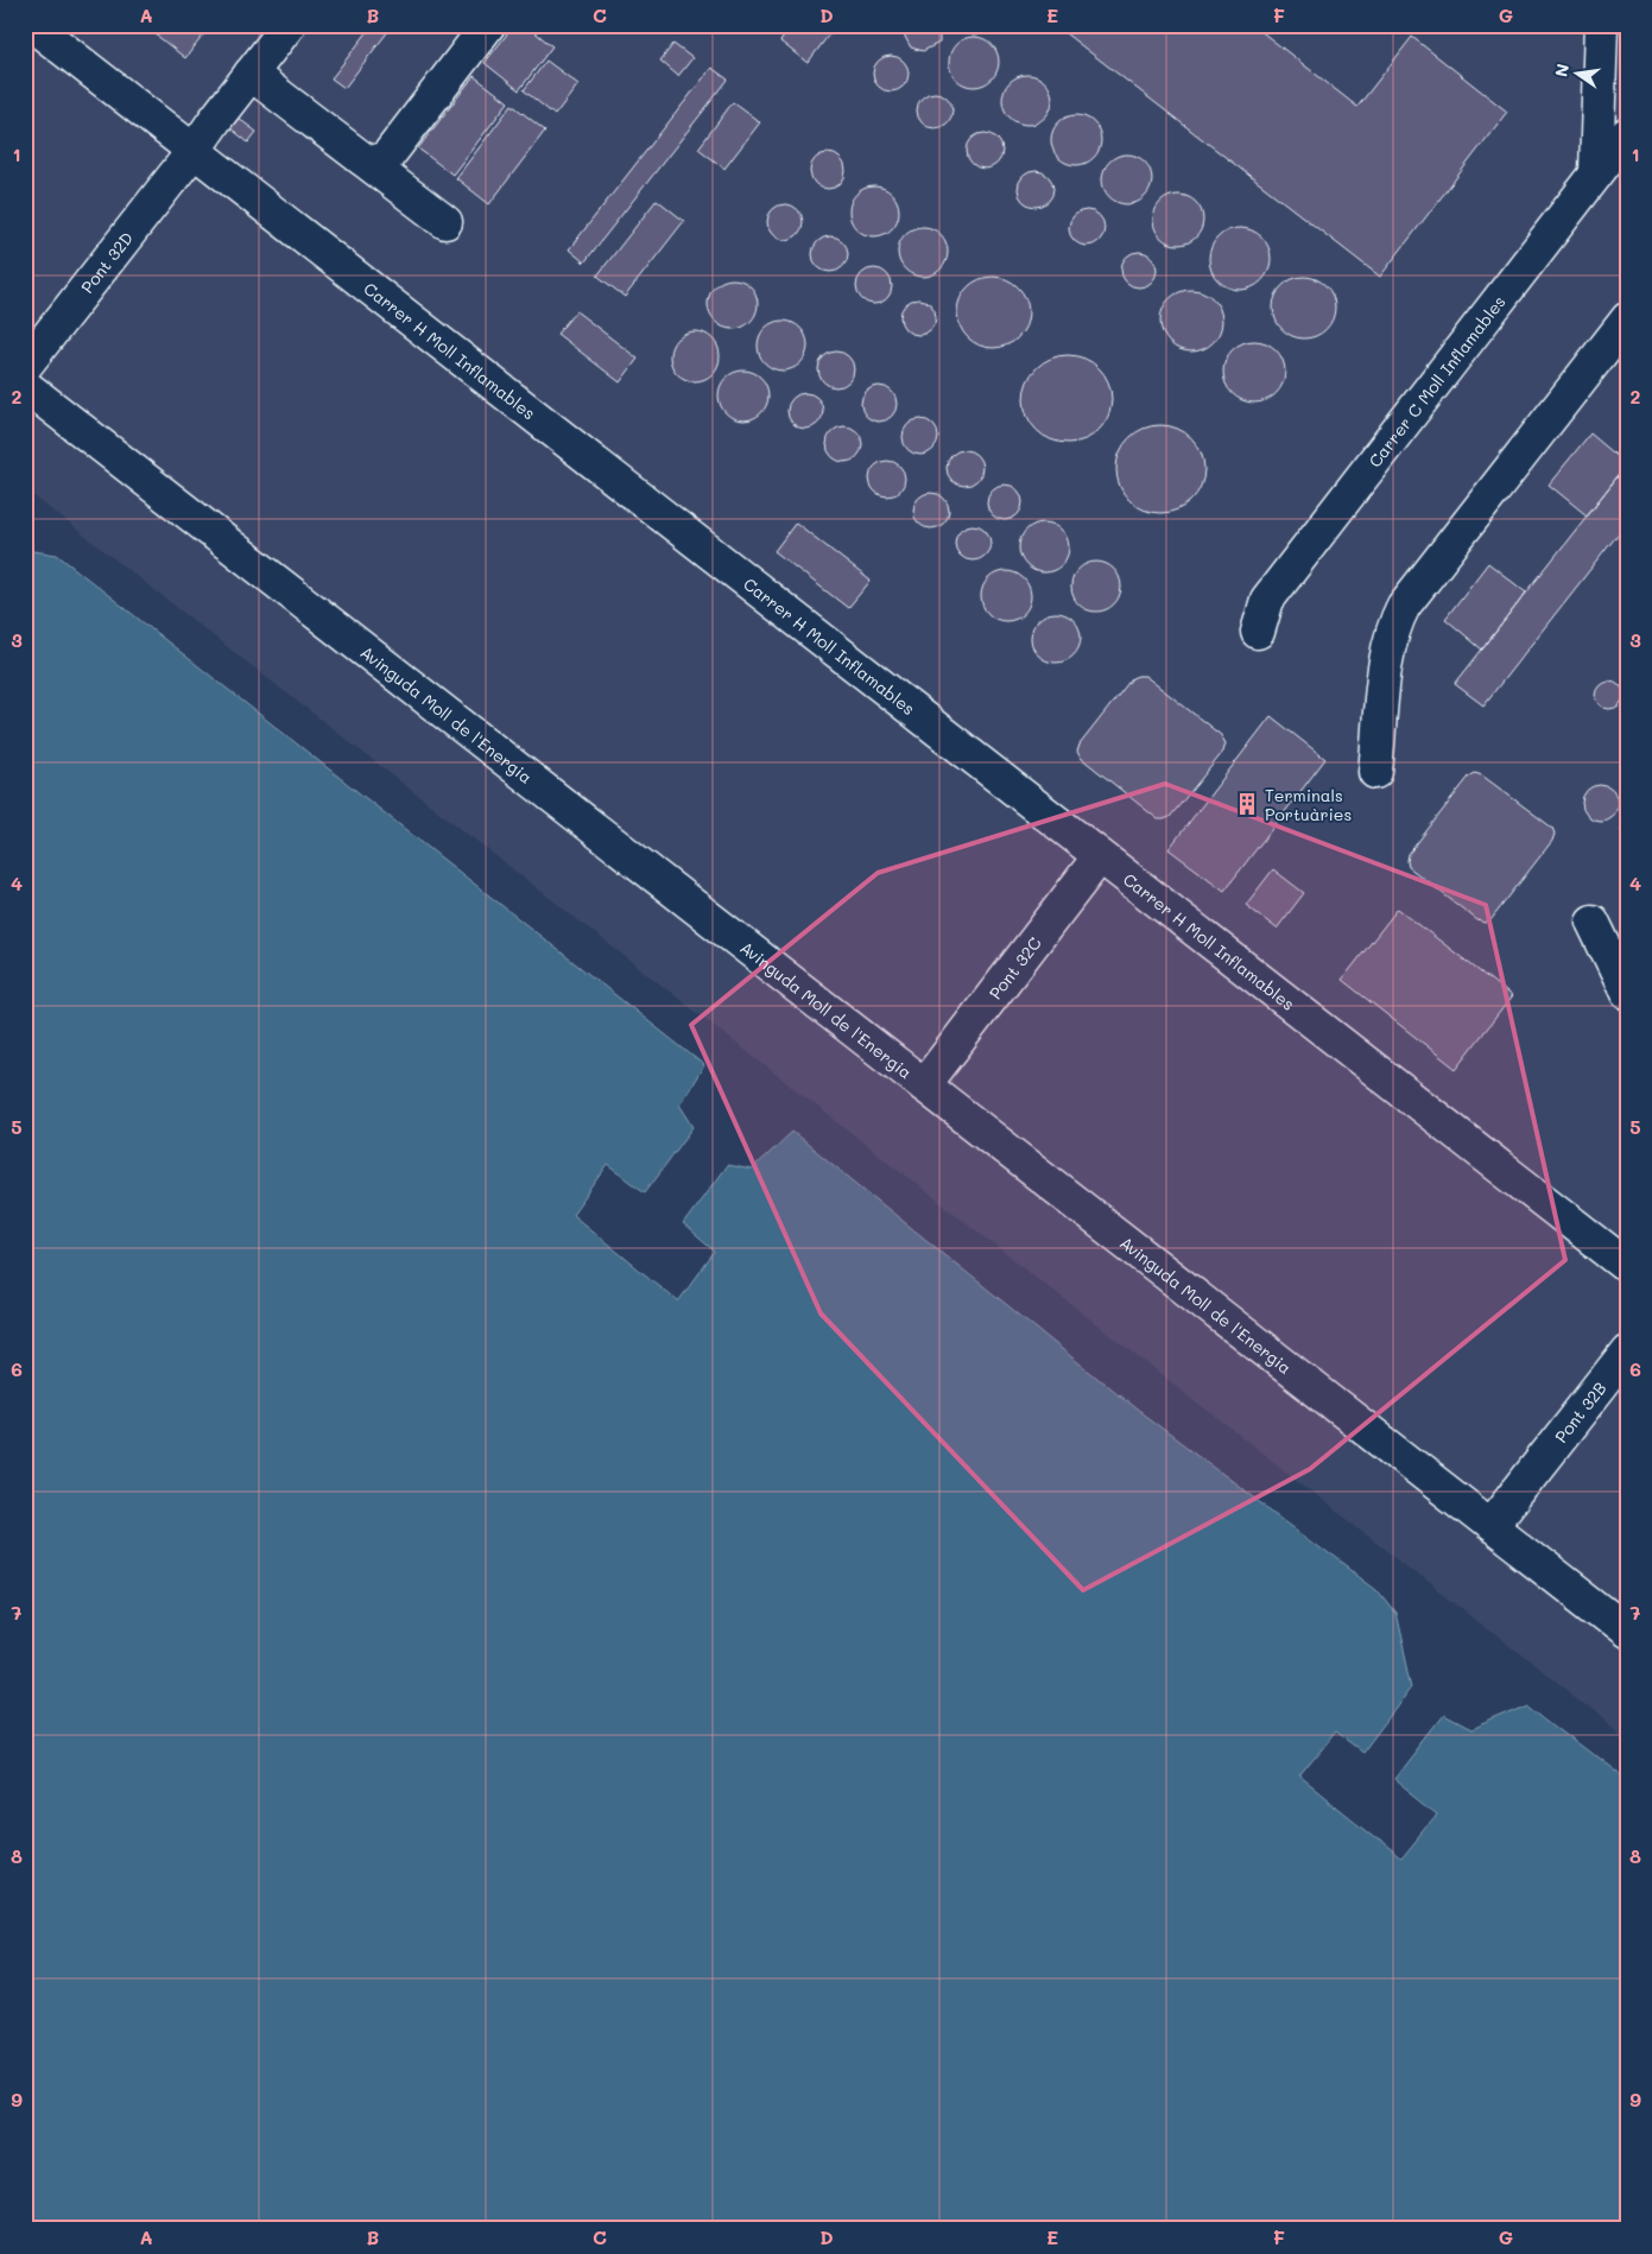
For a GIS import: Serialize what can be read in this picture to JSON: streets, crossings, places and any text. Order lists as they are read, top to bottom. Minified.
{"streets":{"street":["Pont 32D","Carrer H Moll Inflamables","Carrer C Moll Inflamables","Avinguda Moll de l'Energia","Pont 32C","Pont 32B"]},"crossings":[["Pont 32D","Carrer H Moll Inflamables"],["Carrer H Moll Inflamables","Pont 32C"],["Avinguda Moll de l'Energia","Pont 32C"],["Avinguda Moll de l'Energia","Pont 32B"]],"places":{"building":["Terminals Portuàries"]},"north":"left","grid":{"columns":["A","B","C","D","E","F","G"],"rows":["1","2","3","4","5","6","7","8","9"]}}
